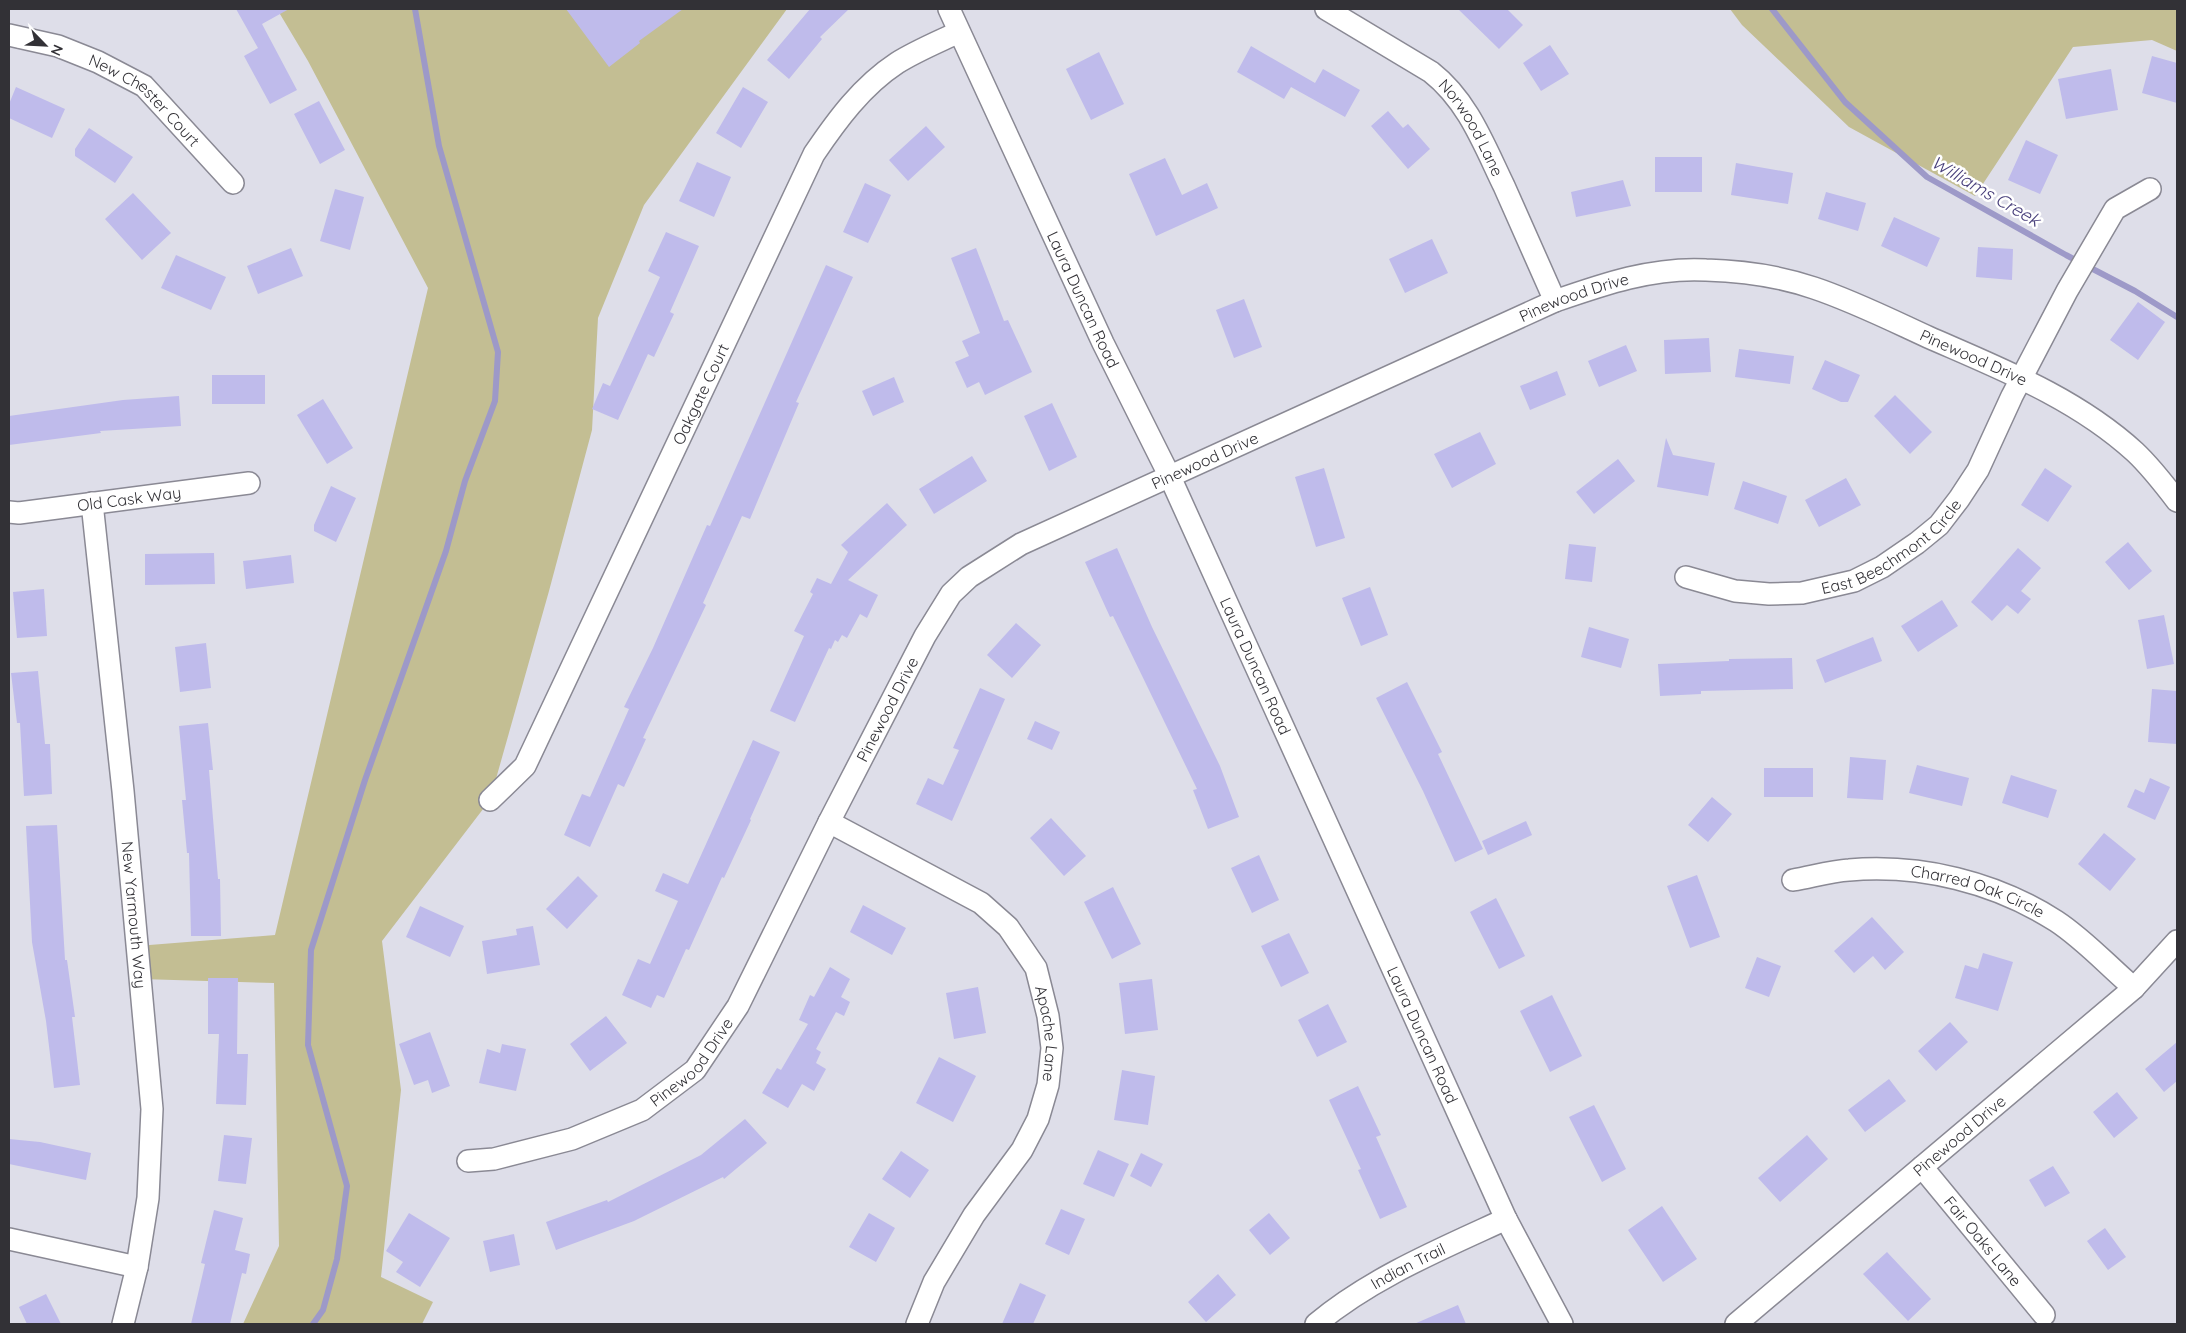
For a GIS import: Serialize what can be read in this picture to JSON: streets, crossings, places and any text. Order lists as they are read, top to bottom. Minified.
{"streets":{"street":["New Chester Court","Norwood Lane","Pinewood Drive","Laura Duncan Road","Oakgate Court","Old Cask Way","East Beechmont Circle","Charred Oak Circle","New Yarmouth Way","Apache Lane","Fair Oaks Lane","Indian Trail"]},"crossings":[["Norwood Lane","Pinewood Drive"],["Pinewood Drive","Laura Duncan Road"],["Pinewood Drive","East Beechmont Circle"],["Pinewood Drive","Charred Oak Circle"],["Pinewood Drive","Apache Lane"],["Pinewood Drive","Fair Oaks Lane"],["Laura Duncan Road","Oakgate Court"],["Laura Duncan Road","Indian Trail"],["Old Cask Way","New Yarmouth Way"]],"water":["Williams Creek"],"north":"bottom right"}
